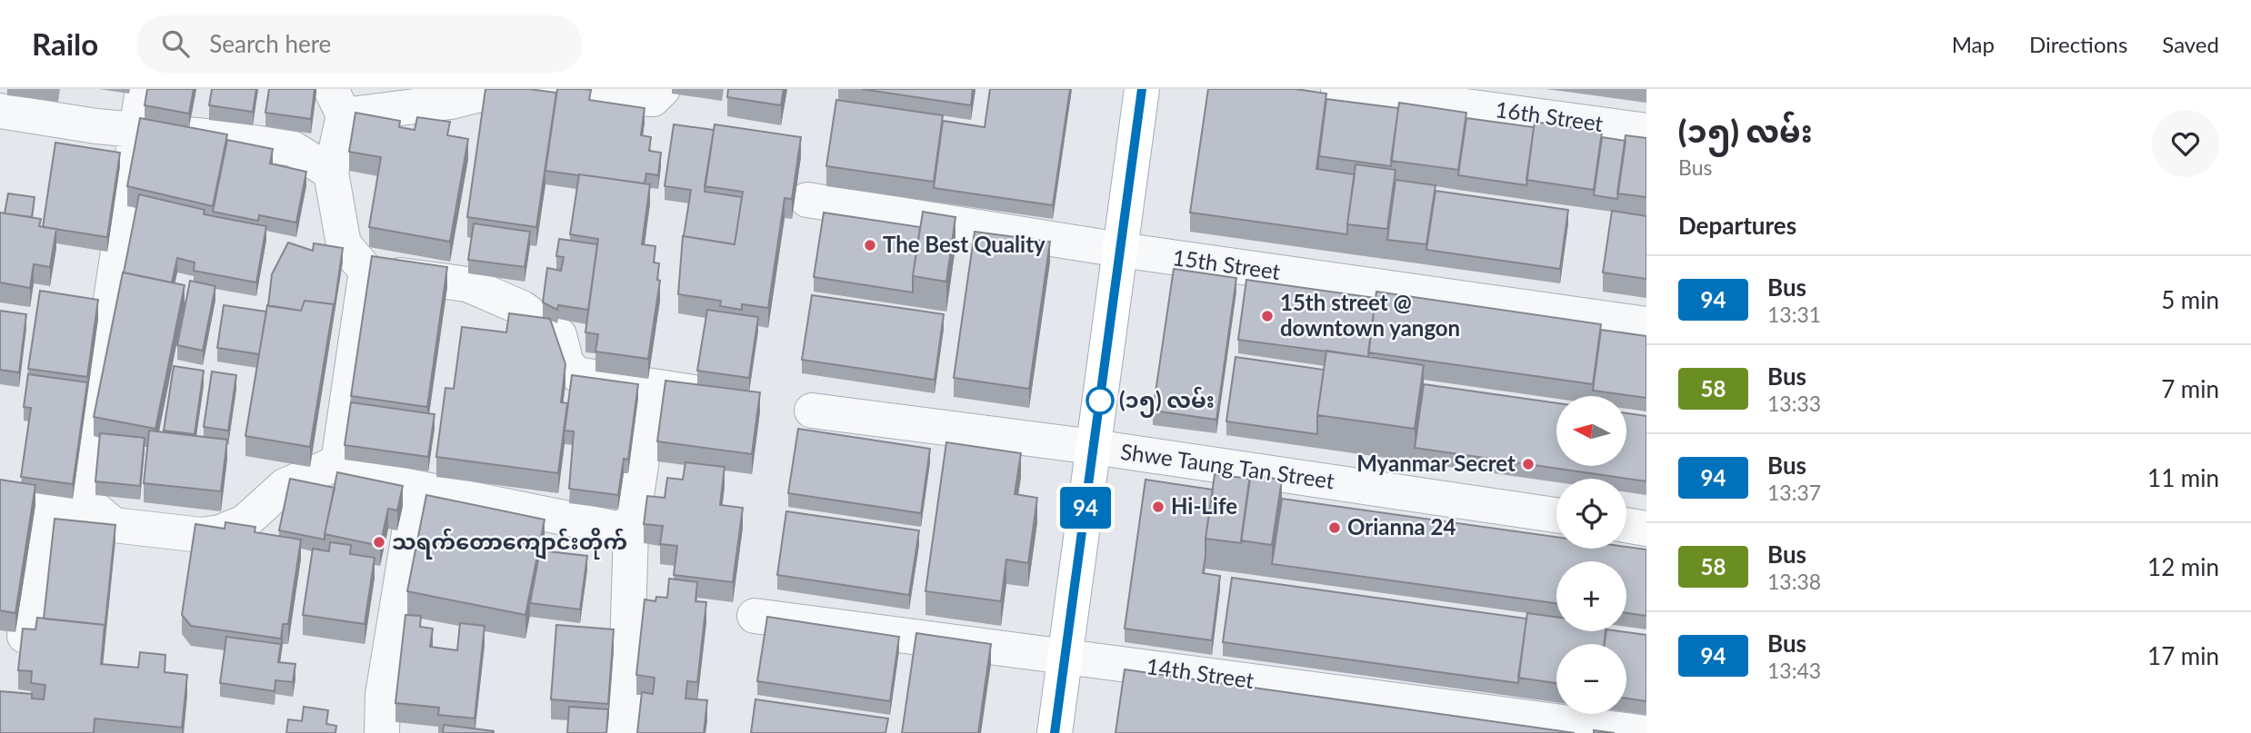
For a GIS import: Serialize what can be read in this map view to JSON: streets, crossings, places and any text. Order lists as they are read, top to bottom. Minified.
{"streets":{"street":["16th Street","15th Street","Shwe Taung Tan Street","14th Street"]},"places":["The Best Quality","15th street @ downtown yangon","(၁၅) လမ်း","Myanmar Secret","Hi-Life","Orianna 24","သရက်တောကျောင်းတိုက်"],"lines":["bus line 94"],"north":"left","page":{"header":"Railo","search":"Search here","nav":["Map","Directions","Saved"],"on_map":"94","heading":[["(၁၅) လမ်း","Bus"],"Departures"],"list":[{"mark":"94","name":"Bus","note":"13:31","value":"5 min"},{"mark":"58","name":"Bus","note":"13:33","value":"7 min"},{"mark":"94","name":"Bus","note":"13:37","value":"11 min"},{"mark":"58","name":"Bus","note":"13:38","value":"12 min"},{"mark":"94","name":"Bus","note":"13:43","value":"17 min"}],"map_buttons":["+","−"]}}
